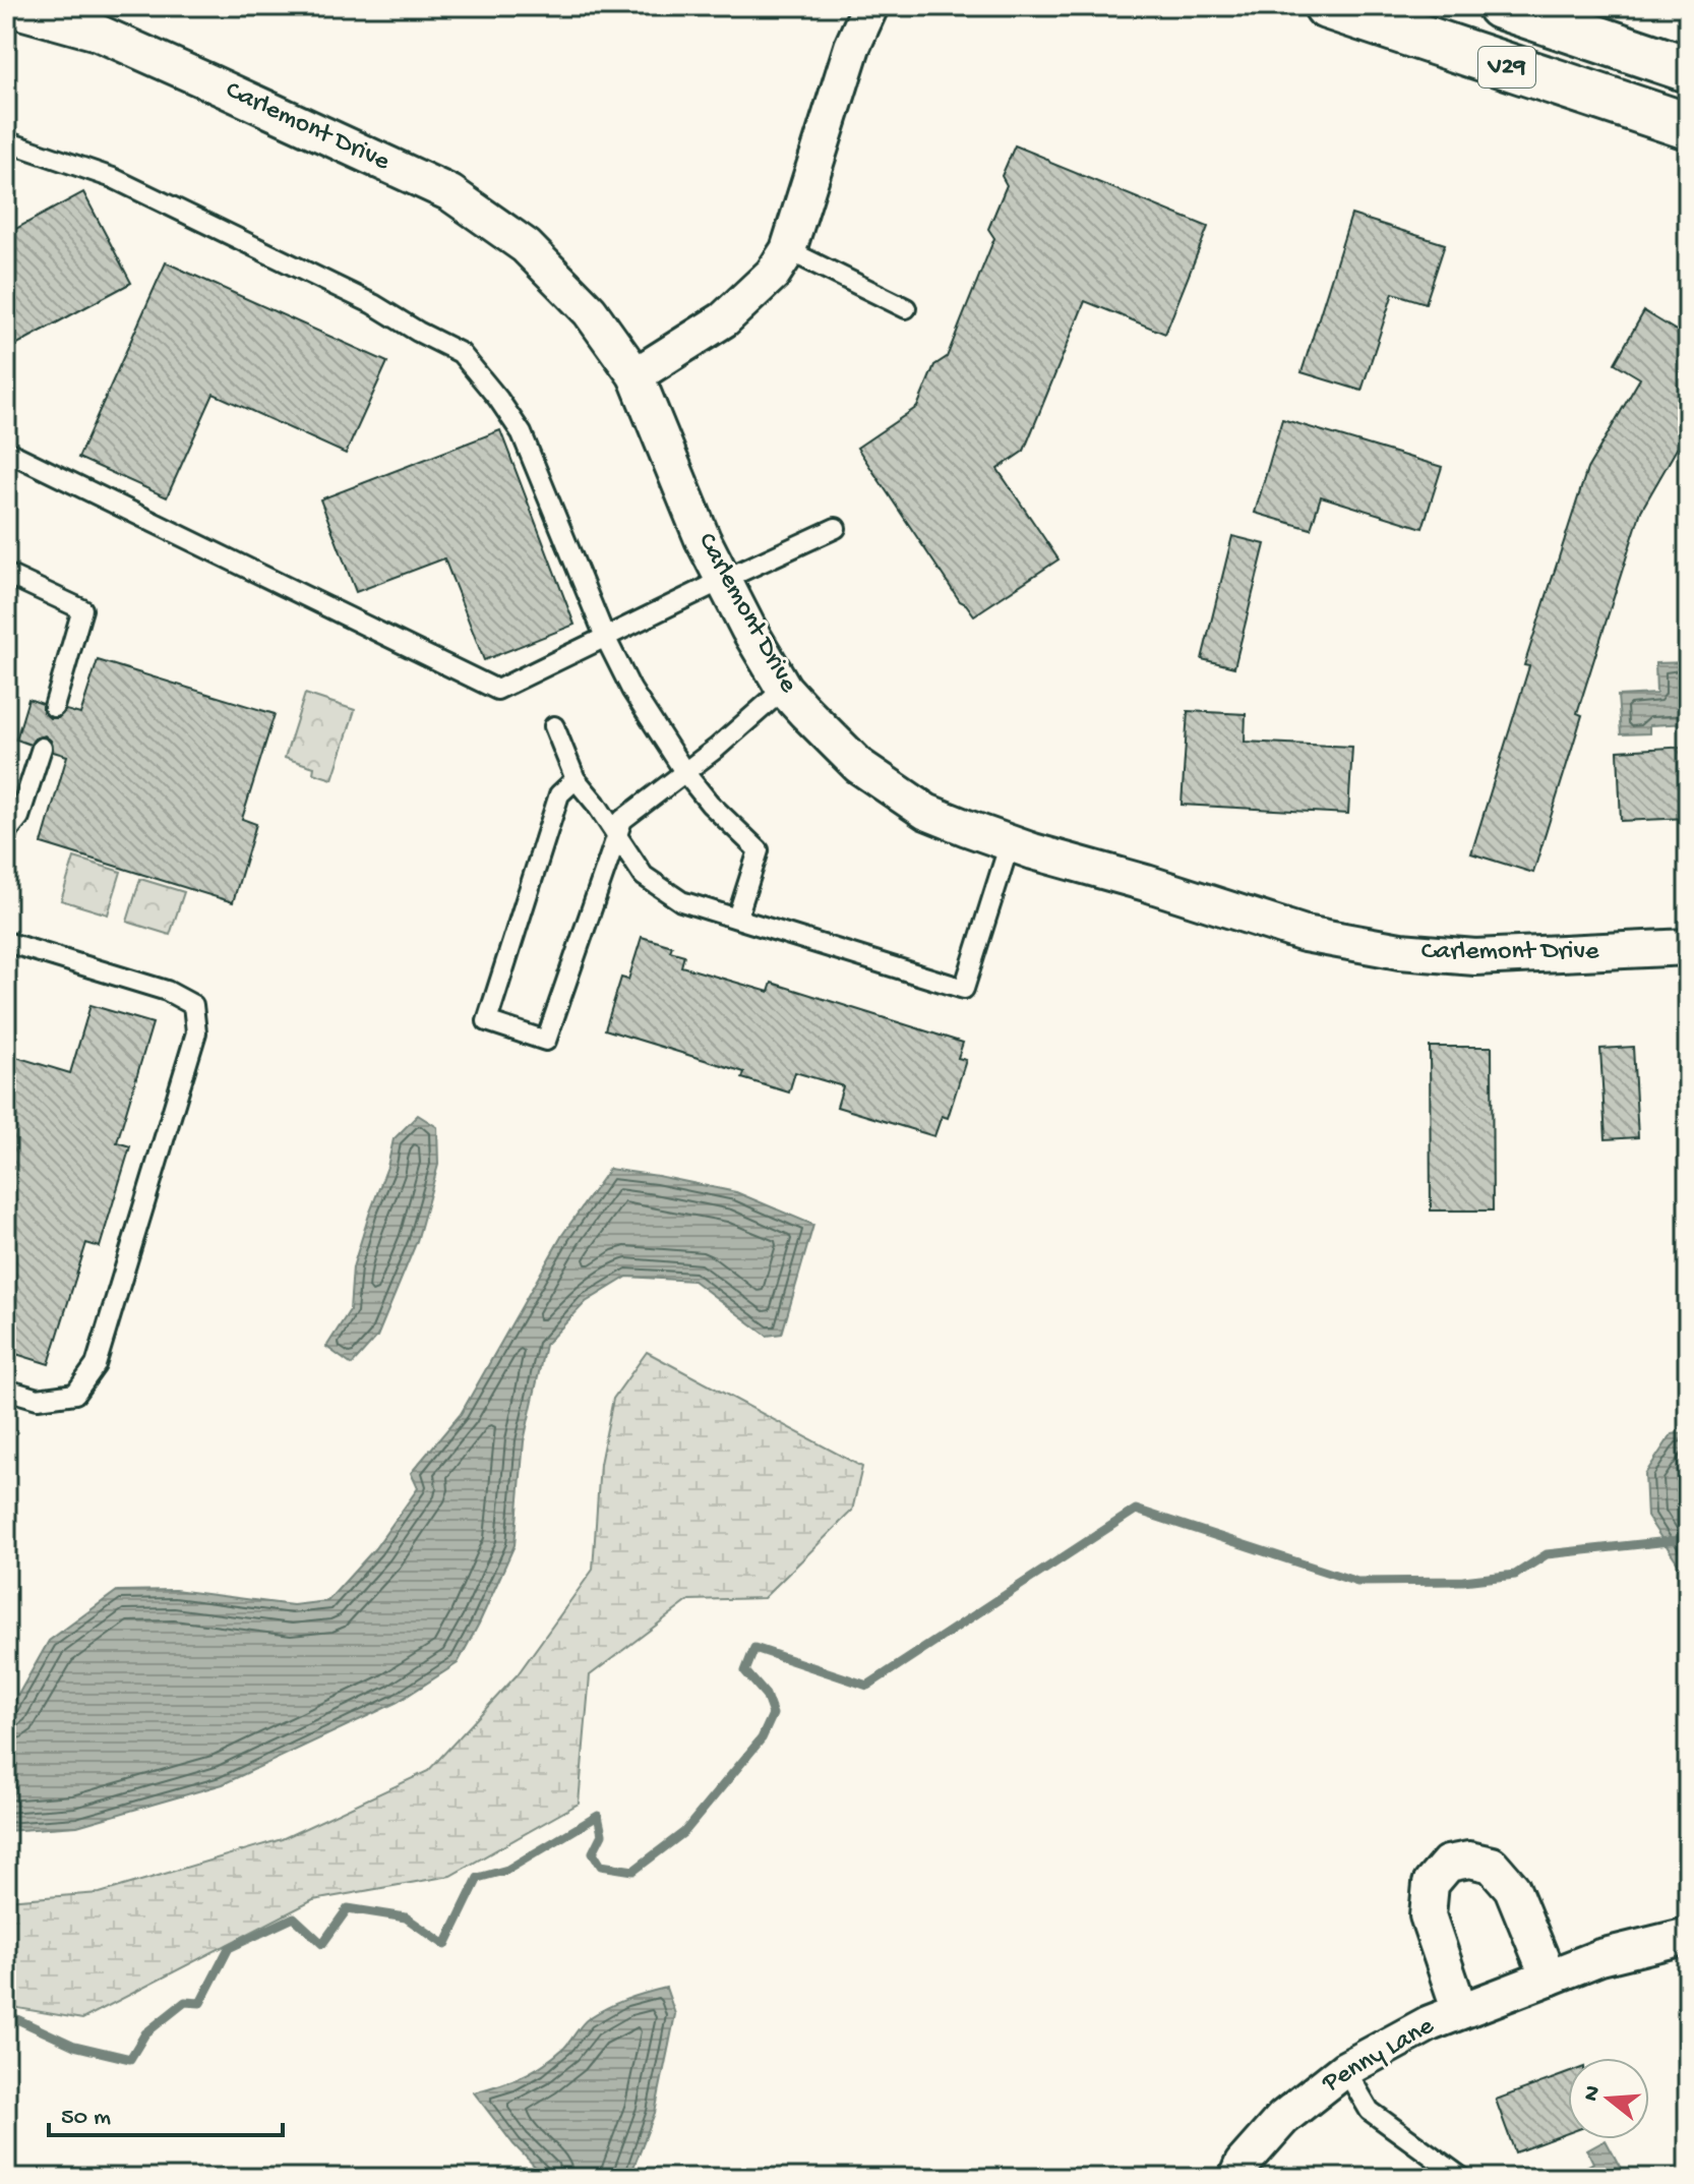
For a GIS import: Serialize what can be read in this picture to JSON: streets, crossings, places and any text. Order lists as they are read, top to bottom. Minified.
{"streets":{"main road":["V29"],"street":["Carlemont Drive","Penny Lane"]},"scale_bar":"50 m","north":"left"}
